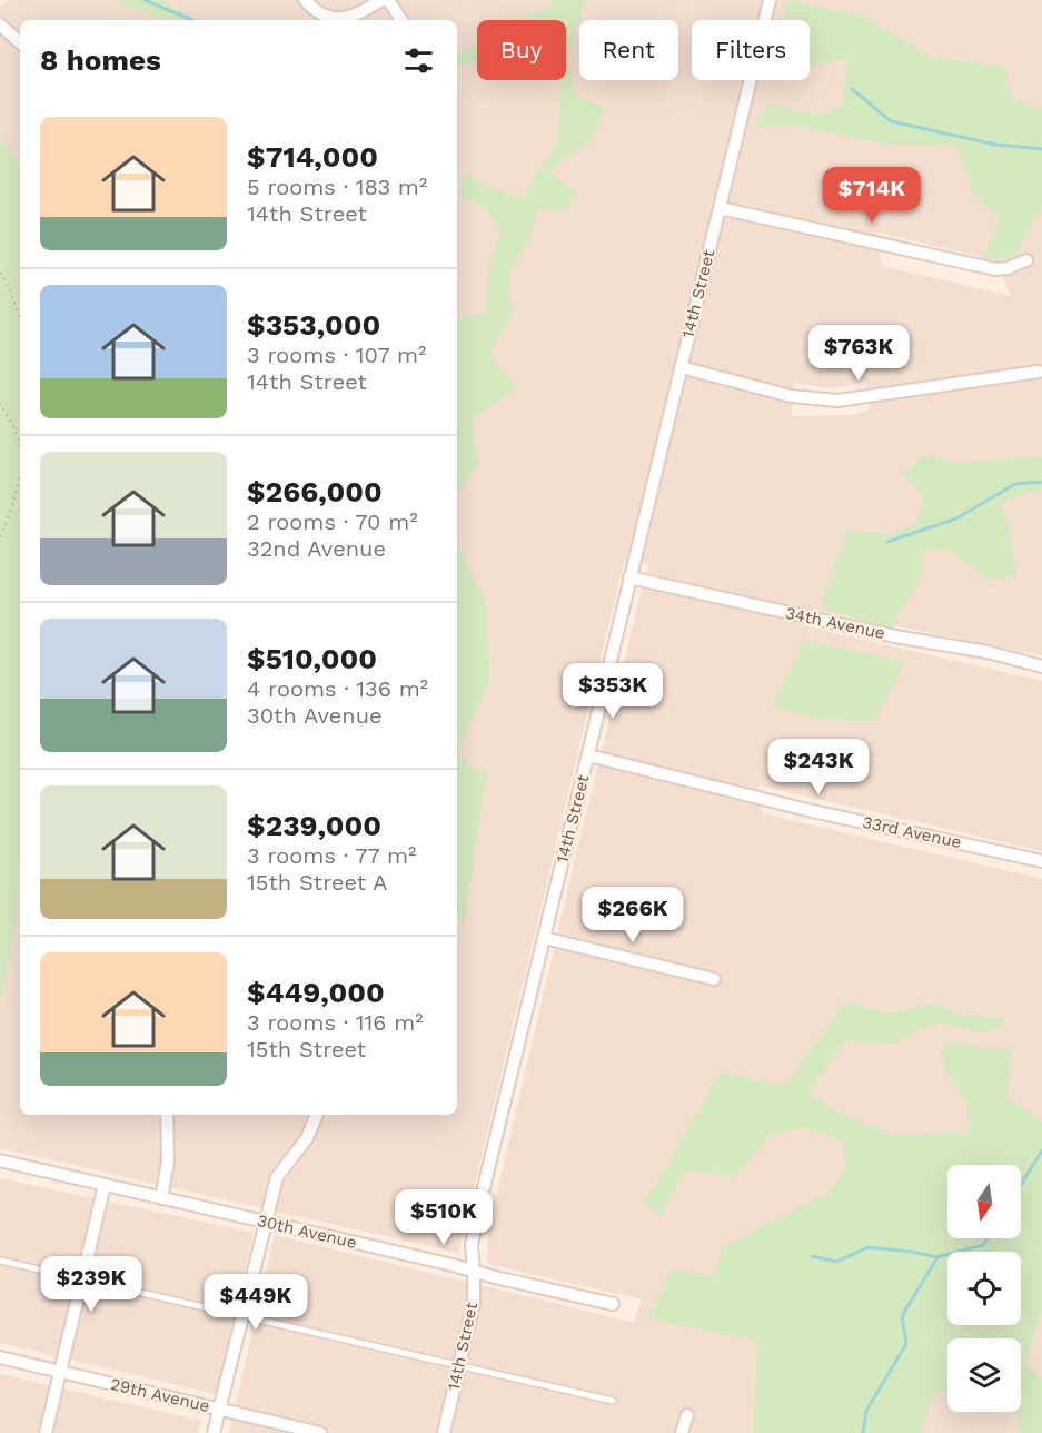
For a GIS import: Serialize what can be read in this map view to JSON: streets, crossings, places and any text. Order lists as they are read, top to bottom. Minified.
{"streets":{"street":["14th Street","34th Avenue","33rd Avenue","30th Avenue","29th Avenue"]},"crossings":[["14th Street","34th Avenue"],["14th Street","33rd Avenue"],["14th Street","30th Avenue"]],"north":"bottom","page":{"chip":["Buy","Rent","Filters"],"heading":"8 homes","list":[{"name":"$714,000","note":"5 rooms · 183 m² · 14th Street"},{"name":"$353,000","note":"3 rooms · 107 m² · 14th Street"},{"name":"$266,000","note":"2 rooms · 70 m² · 32nd Avenue"},{"name":"$510,000","note":"4 rooms · 136 m² · 30th Avenue"},{"name":"$239,000","note":"3 rooms · 77 m² · 15th Street A"},{"name":"$449,000","note":"3 rooms · 116 m² · 15th Street"}],"price":["$714K","$763K","$353K","$243K","$266K","$510K","$239K","$449K"]}}
